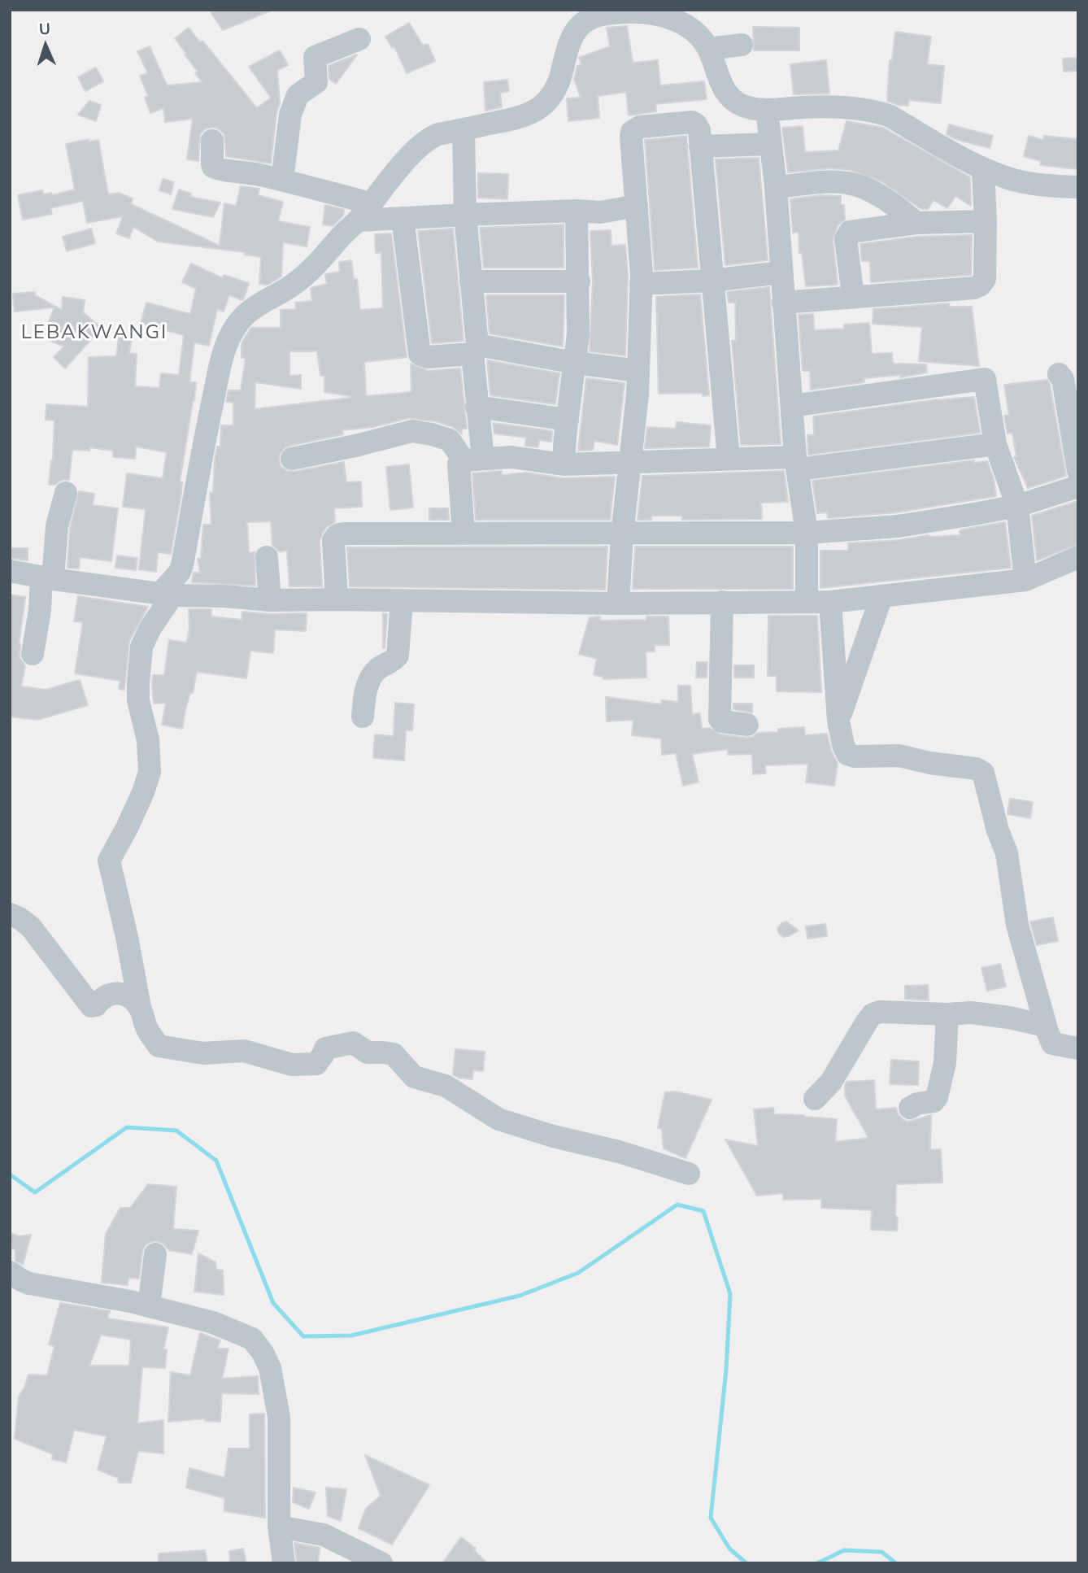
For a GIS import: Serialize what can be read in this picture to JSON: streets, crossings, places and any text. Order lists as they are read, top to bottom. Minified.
{"districts":["LEBAKWANGI"],"north":"top"}
